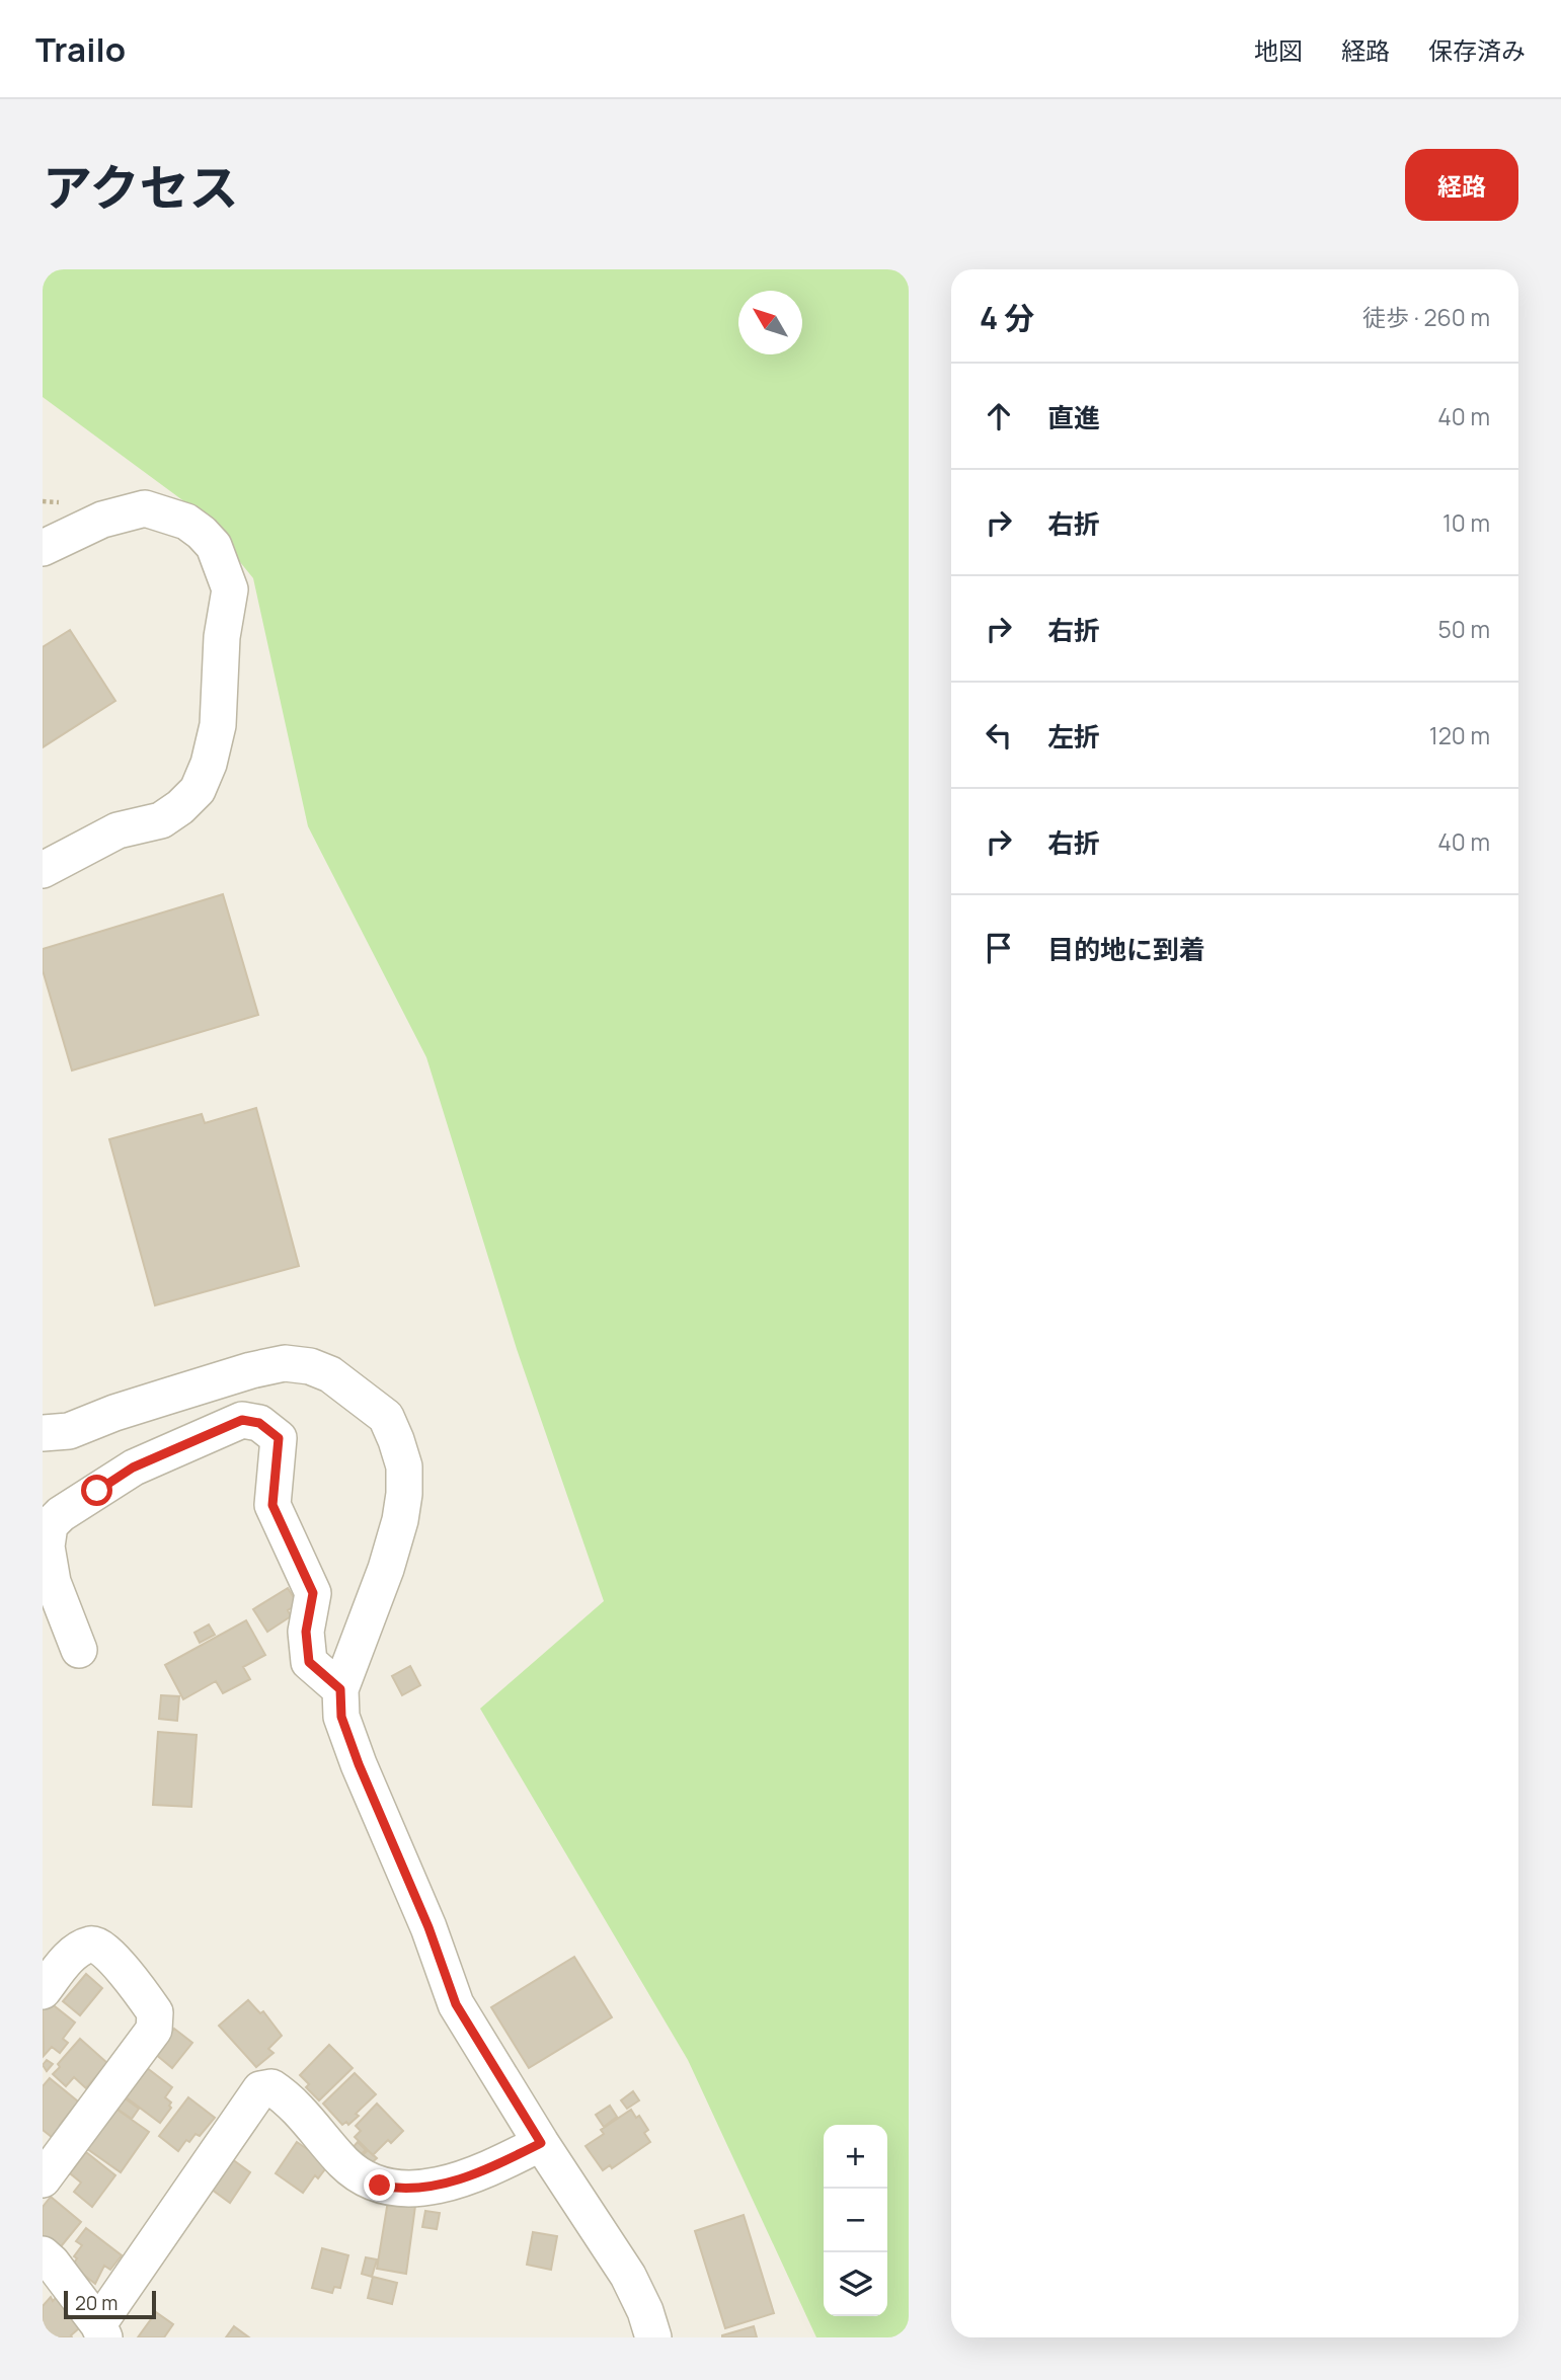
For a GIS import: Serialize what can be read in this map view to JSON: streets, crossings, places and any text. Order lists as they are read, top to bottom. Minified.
{"scale_bar":"20 m","north":"top left","page":{"header":"Trailo","nav":["地図","経路","保存済み"],"title":"アクセス","buttons":"経路","heading":["4 分","徒歩 · 260 m"],"list":[["直進","40 m"],["右折","10 m"],["右折","50 m"],["左折","120 m"],["右折","40 m"],"目的地に到着"],"map_buttons":["+","−"],"scale":"20 m"}}
